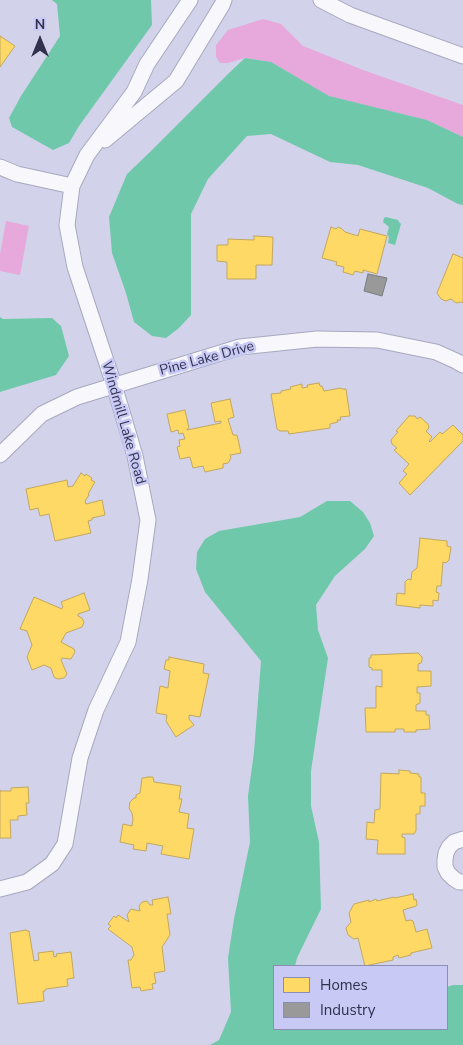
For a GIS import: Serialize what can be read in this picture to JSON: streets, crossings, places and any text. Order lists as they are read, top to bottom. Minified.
{"streets":{"street":["Pine Lake Drive","Windmill Lake Road"]},"crossings":[["Pine Lake Drive","Windmill Lake Road"]],"legend":["Homes","Industry"],"north":"top"}
